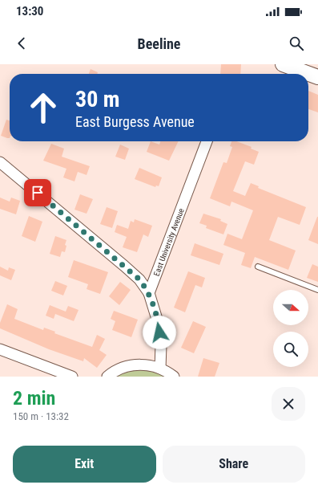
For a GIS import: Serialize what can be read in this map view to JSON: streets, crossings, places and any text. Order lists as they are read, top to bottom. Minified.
{"streets":{"street":["East University Avenue"]},"north":"right","page":{"status":"13:30","header":"Beeline","turn":["30 m","East Burgess Avenue"],"heading":["2 min","150 m · 13:32"],"buttons":["Exit","Share"]}}
